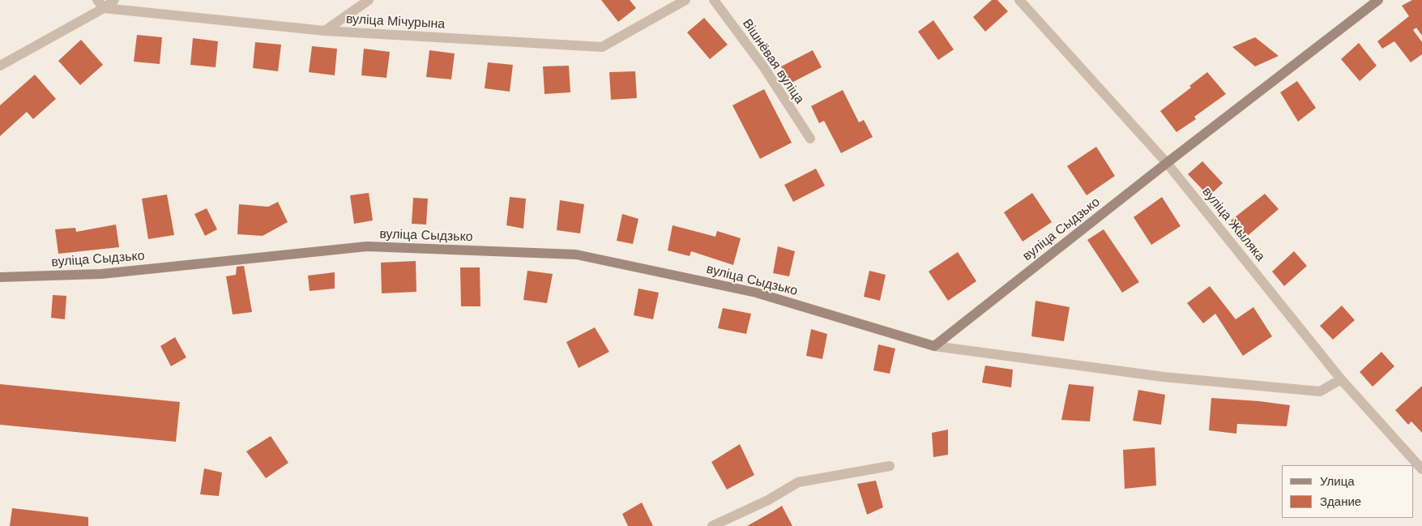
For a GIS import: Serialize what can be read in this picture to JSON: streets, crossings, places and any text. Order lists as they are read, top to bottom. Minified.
{"streets":{"street":["вуліца Мічурына","Вішнёвая вуліца","вуліца Жыляка","вуліца Сыдзько"]},"crossings":[["вуліца Жыляка","вуліца Сыдзько"]],"legend":["Улица","Здание"]}
